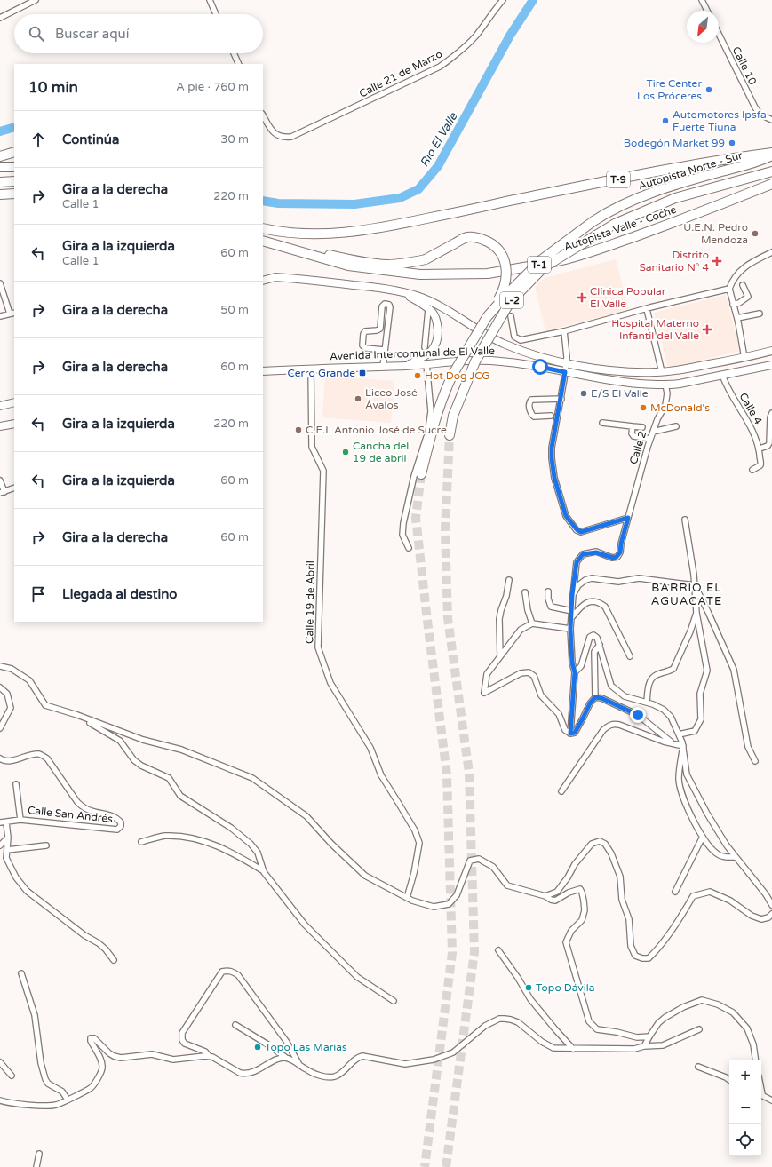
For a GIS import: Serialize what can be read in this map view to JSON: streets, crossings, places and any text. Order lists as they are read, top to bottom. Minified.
{"streets":{"highway":["Autopista Norte - Sur","T-9","Autopista Valle - Coche","T-1","L-2"],"main road":["Avenida Intercomunal de El Valle"],"street":["Calle 10","Calle 21 de Marzo","Calle 4","Calle 2","Calle 19 de Abril","Calle San Andrés"]},"crossings":[["Autopista Norte - Sur","T-9"],["Avenida Intercomunal de El Valle","Calle 4"],["Avenida Intercomunal de El Valle","Calle 2"],["Avenida Intercomunal de El Valle","Calle 19 de Abril"]],"districts":["BARRIO EL AGUACATE"],"water":["Río El Valle"],"places":{"other":["Tire Center Los Próceres","Automotores Ipsfa Fuerte Tiuna","Bodegón Market 99","U.E.N. Pedro Mendoza","Hot Dog JCG","E/S El Valle","Liceo José Ávalos","McDonald's","C.E.I. Antonio José de Sucre","Cancha del 19 de abril","Topo Dávila","Topo Las Marías"],"health":["Distrito Sanitario N° 4","Clínica Popular El Valle","Hospital Materno Infantil del Valle"],"transit":["Cerro Grande"]},"north":"bottom left","page":{"search":"Buscar aquí","heading":["10 min","A pie · 760 m"],"list":[["Continúa","30 m"],["Gira a la derecha","Calle 1","220 m"],["Gira a la izquierda","Calle 1","60 m"],["Gira a la derecha","50 m"],["Gira a la derecha","60 m"],["Gira a la izquierda","220 m"],["Gira a la izquierda","60 m"],["Gira a la derecha","60 m"],"Llegada al destino"],"map_buttons":["+","−"]}}
